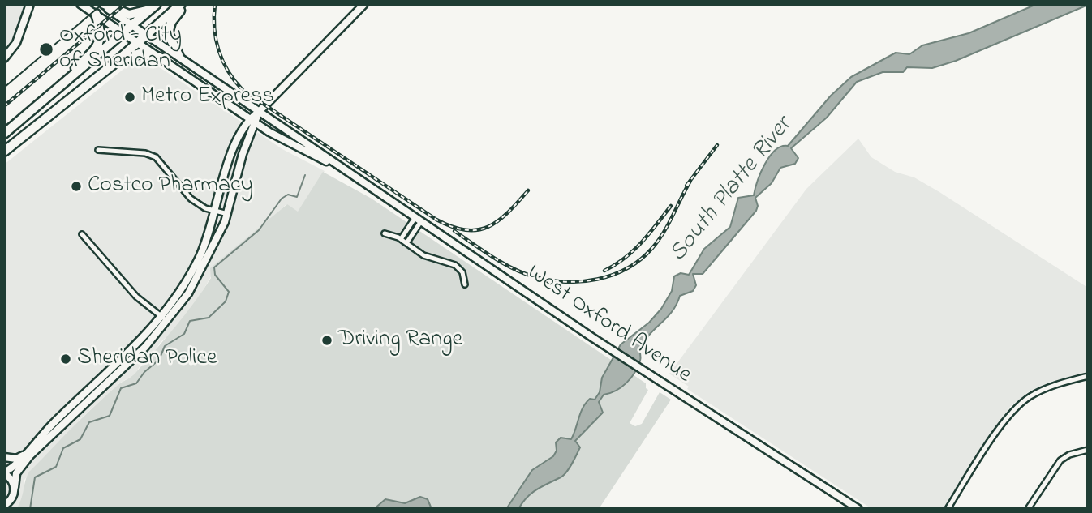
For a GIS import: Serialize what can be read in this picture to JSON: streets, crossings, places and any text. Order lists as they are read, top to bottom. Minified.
{"streets":{"main road":["West Oxford Avenue"]},"water":["South Platte River"],"places":["Oxford - City of Sheridan","Metro Express","Costco Pharmacy","Driving Range","Sheridan Police"]}
